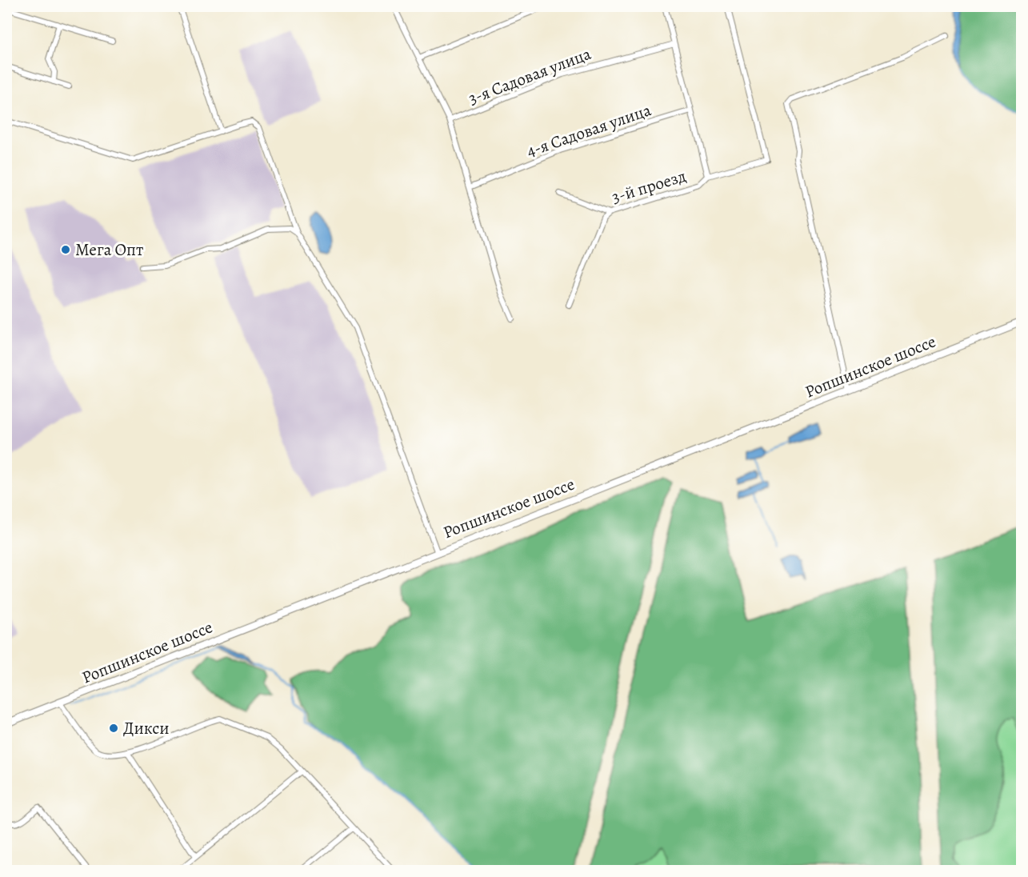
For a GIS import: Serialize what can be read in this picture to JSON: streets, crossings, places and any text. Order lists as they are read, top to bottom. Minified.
{"streets":{"main road":["Ропшинское шоссе"],"street":["3-я Садовая улица","4-я Садовая улица","3-й проезд"]},"places":["Мега Опт","Дикси"]}
